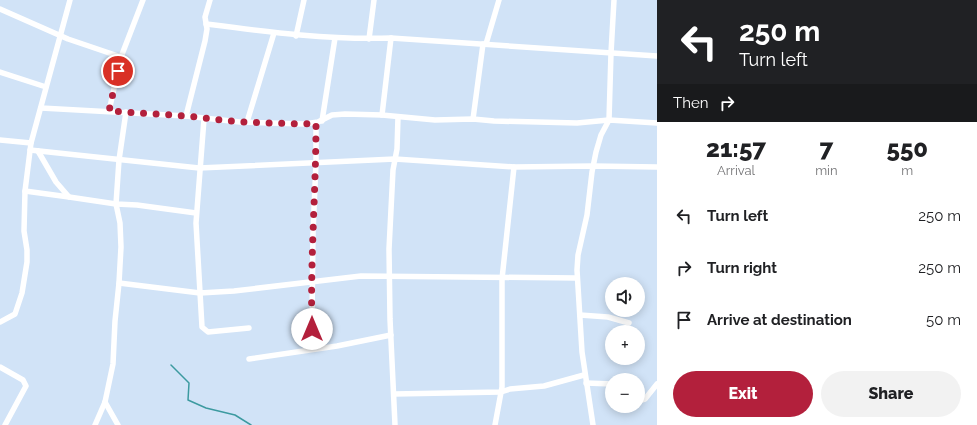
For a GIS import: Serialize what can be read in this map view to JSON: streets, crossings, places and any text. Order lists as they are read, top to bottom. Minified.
{"page":{"turn":["250 m","Turn left"],"then":"Then","eta":["21:57","Arrival","7","min","550","m"],"list":[{"name":"Turn left","value":"250 m"},{"name":"Turn right","value":"250 m"},{"name":"Arrive at destination","value":"50 m"}],"map_buttons":["+","−"],"buttons":["Exit","Share"]}}
